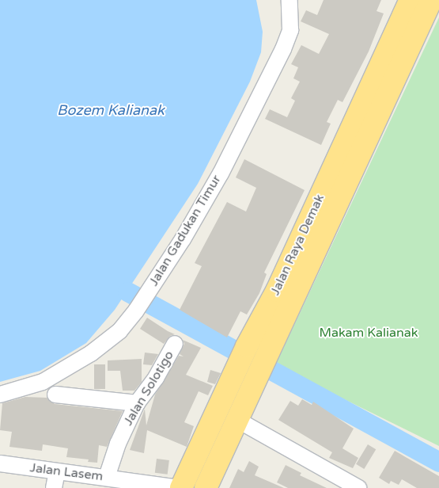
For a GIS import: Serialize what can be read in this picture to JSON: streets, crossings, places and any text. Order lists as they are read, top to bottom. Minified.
{"streets":{"highway":["Jalan Raya Demak"],"street":["Jalan Gadukan Timur","Jalan Solotigo","Jalan Lasem"]},"crossings":[["Jalan Raya Demak","Jalan Lasem"],["Jalan Solotigo","Jalan Lasem"]],"water":["Bozem Kalianak"],"parks":["Makam Kalianak"]}
